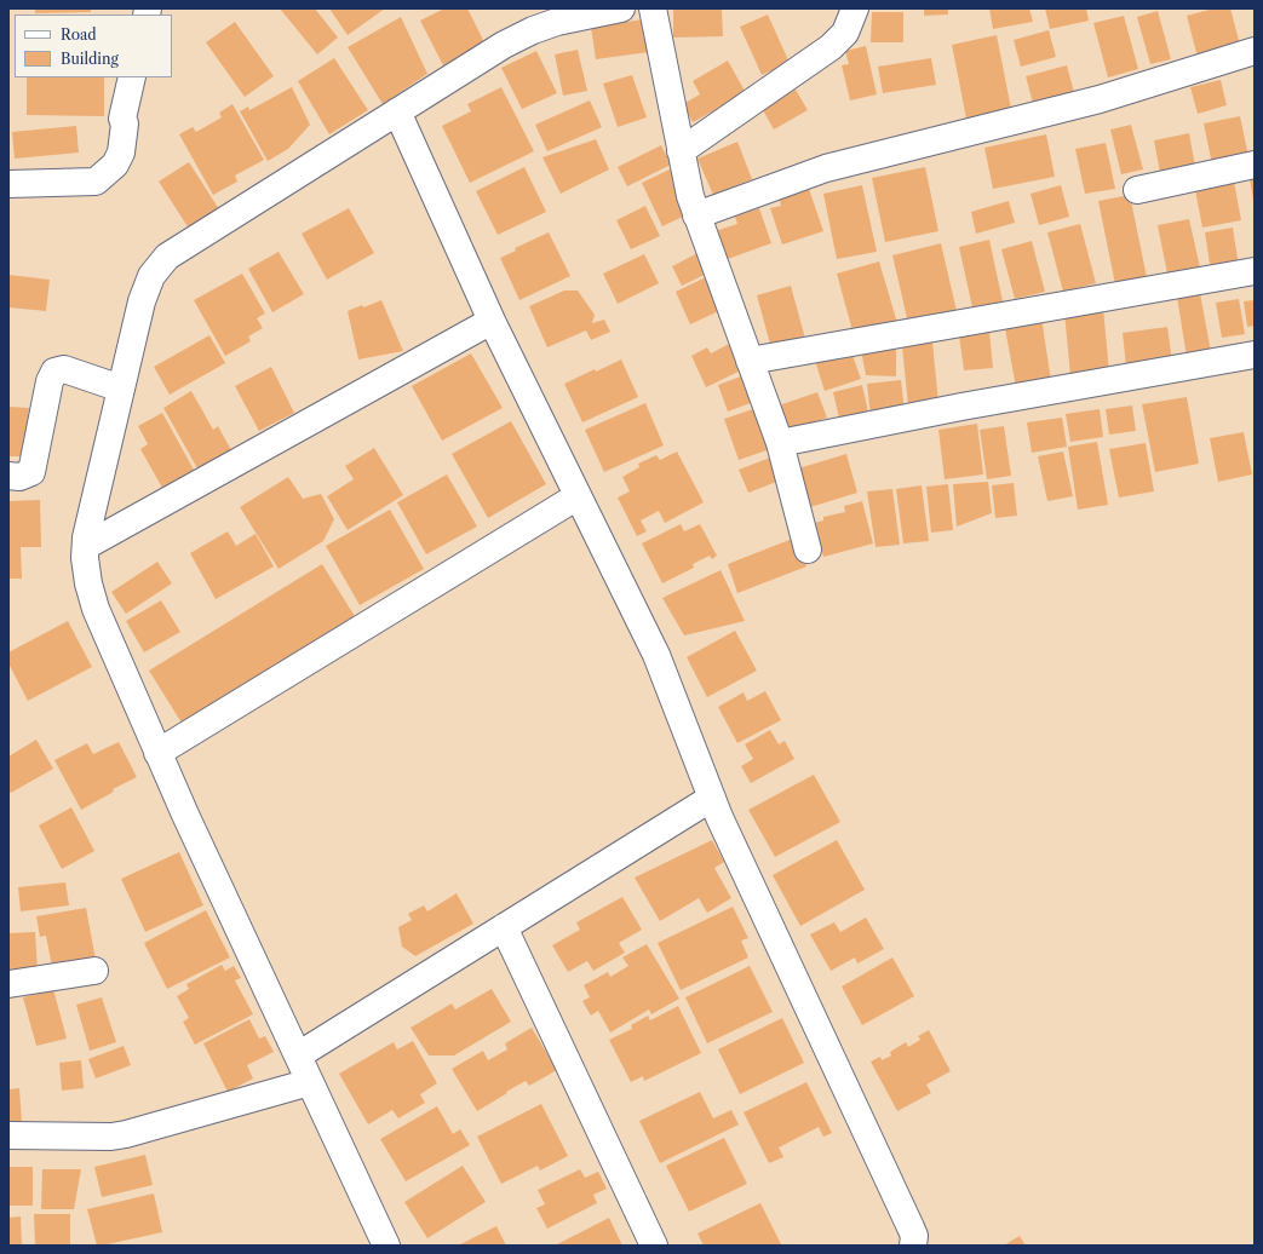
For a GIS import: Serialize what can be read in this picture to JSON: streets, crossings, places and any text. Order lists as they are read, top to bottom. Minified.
{"legend":["Road","Building"]}
